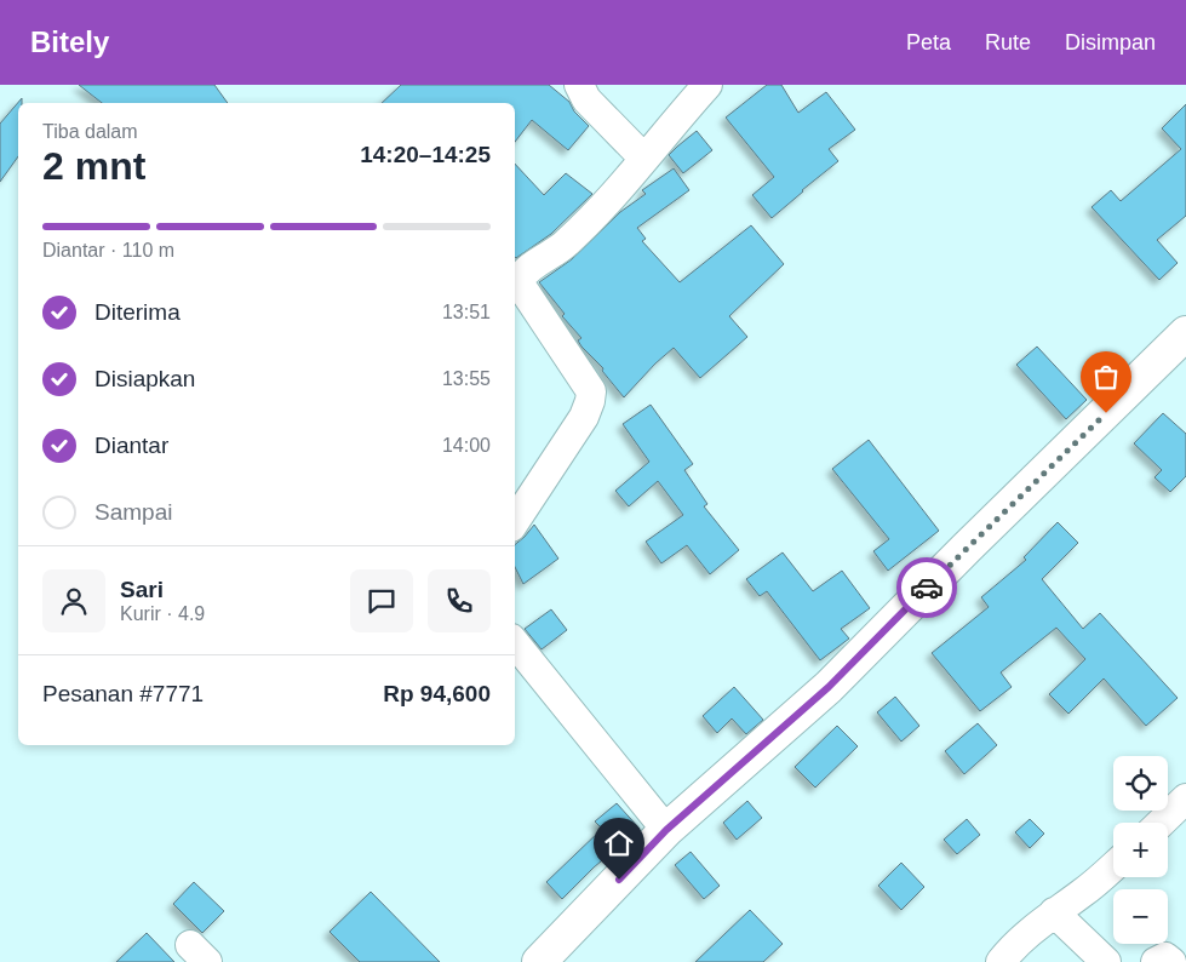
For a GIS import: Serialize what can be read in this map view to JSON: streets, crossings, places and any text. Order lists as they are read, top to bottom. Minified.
{"page":{"header":"Bitely","nav":["Peta","Rute","Disimpan"],"heading":["2 mnt","Tiba dalam","14:20–14:25"],"panel":["Sari","Kurir · 4.9","Pesanan #7771","Rp 94,600"],"bar":"Diantar · 110 m","list":[["Diterima","13:51"],["Disiapkan","13:55"],["Diantar","14:00"],"Sampai"],"map_buttons":["+","−"]}}
